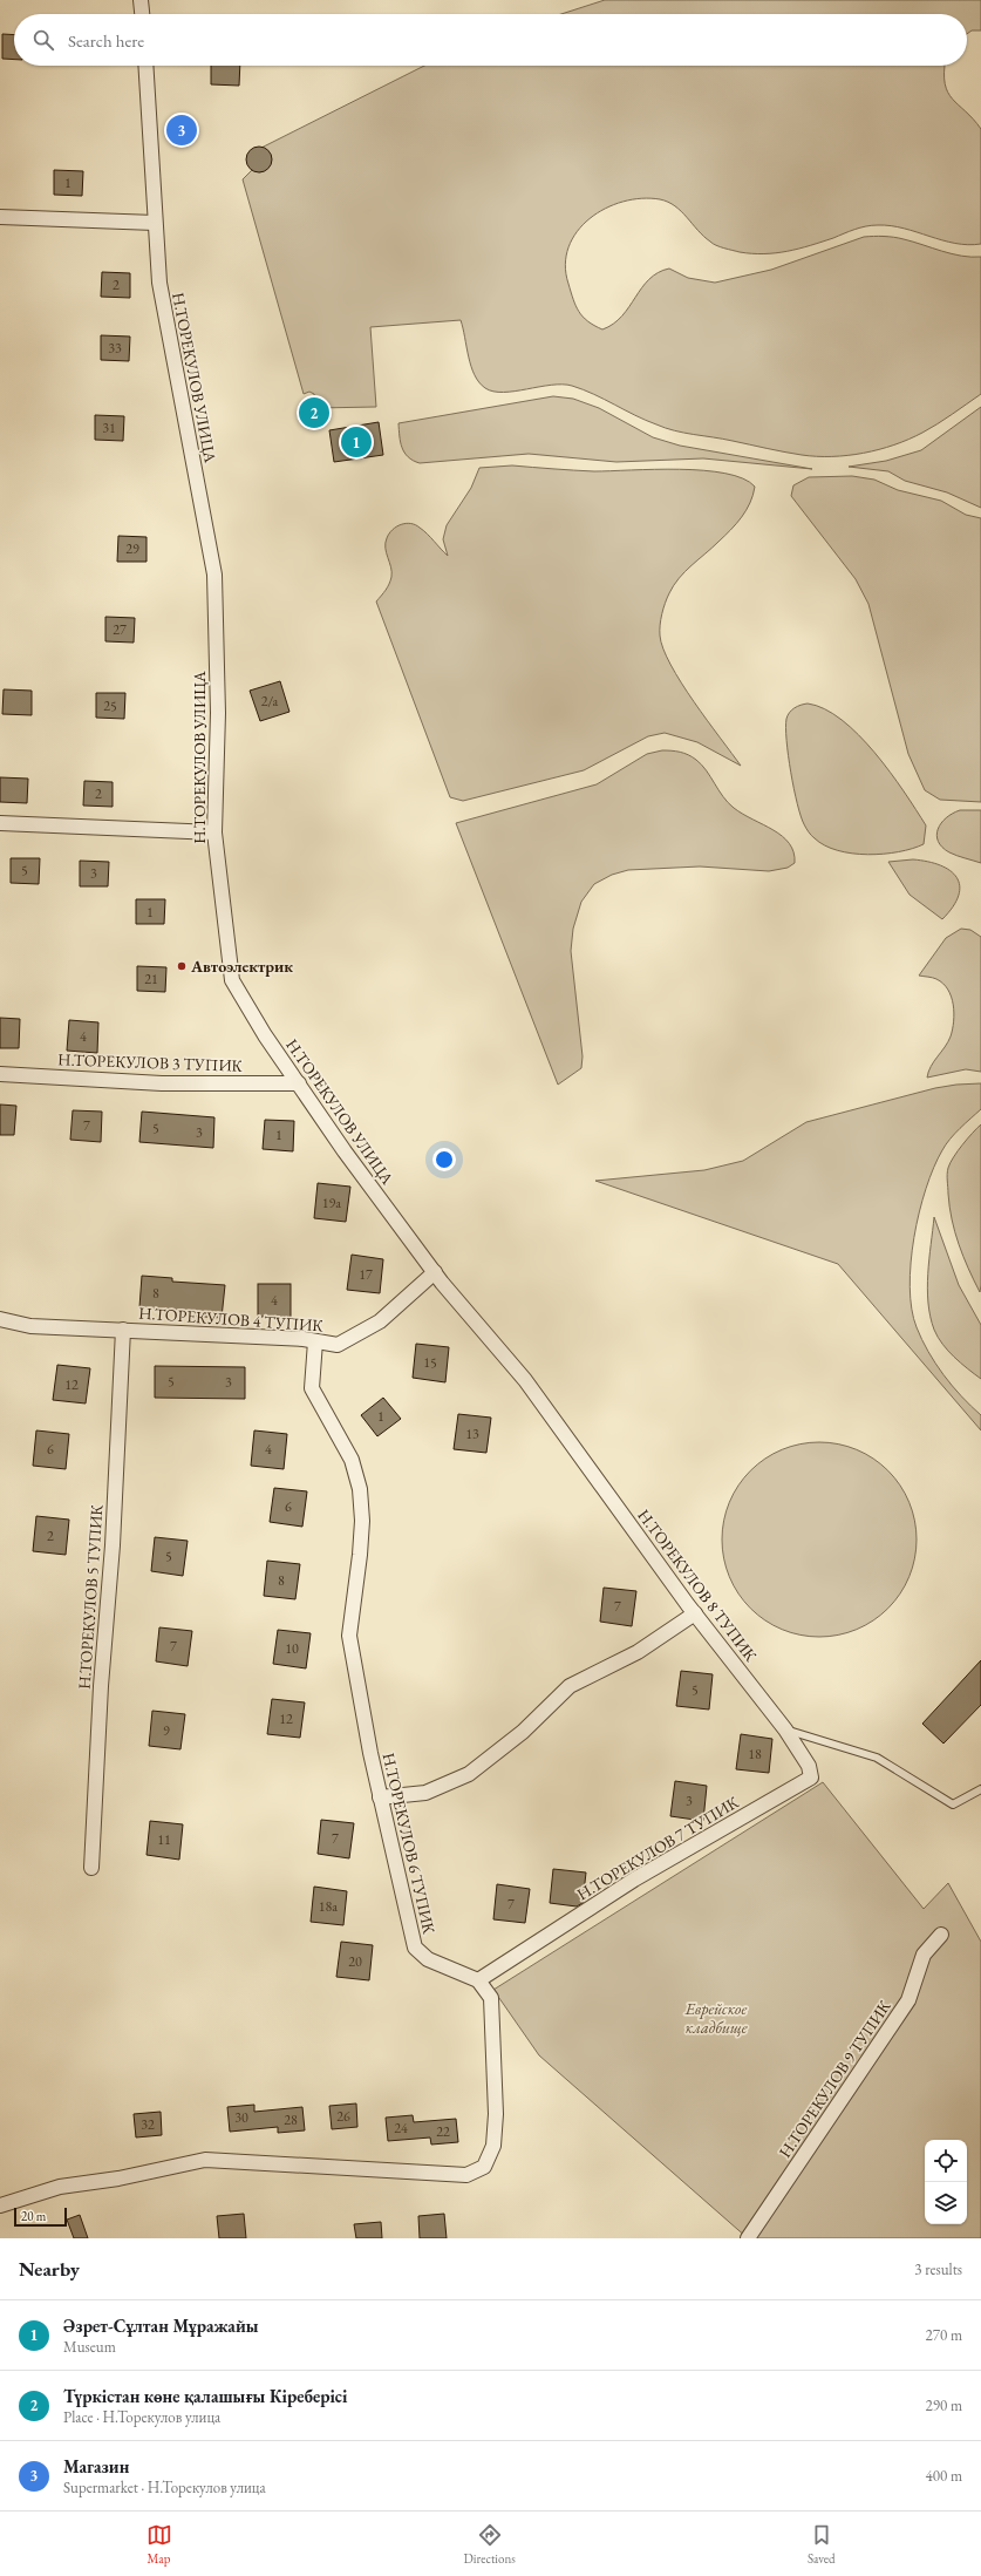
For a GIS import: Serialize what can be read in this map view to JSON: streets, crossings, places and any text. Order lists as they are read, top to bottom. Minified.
{"streets":{"street":["Н.ТОРЕКУЛОВ УЛИЦА","Н.ТОРЕКУЛОВ 3 ТУПИК","Н.ТОРЕКУЛОВ 4 ТУПИК","Н.ТОРЕКУЛОВ 8 ТУПИК","Н.ТОРЕКУЛОВ 5 ТУПИК","Н.ТОРЕКУЛОВ 6 ТУПИК","Н.ТОРЕКУЛОВ 7 ТУПИК","Н.ТОРЕКУЛОВ 9 ТУПИК"]},"crossings":[["Н.ТОРЕКУЛОВ УЛИЦА","Н.ТОРЕКУЛОВ 3 ТУПИК"],["Н.ТОРЕКУЛОВ УЛИЦА","Н.ТОРЕКУЛОВ 4 ТУПИК"],["Н.ТОРЕКУЛОВ УЛИЦА","Н.ТОРЕКУЛОВ 8 ТУПИК"],["Н.ТОРЕКУЛОВ 4 ТУПИК","Н.ТОРЕКУЛОВ 5 ТУПИК"],["Н.ТОРЕКУЛОВ 4 ТУПИК","Н.ТОРЕКУЛОВ 6 ТУПИК"],["Н.ТОРЕКУЛОВ 8 ТУПИК","Н.ТОРЕКУЛОВ 7 ТУПИК"],["Н.ТОРЕКУЛОВ 6 ТУПИК","Н.ТОРЕКУЛОВ 7 ТУПИК"]],"parks":["Еврейское кладбище"],"places":["Автоэлектрик"],"house_numbers":["1","2","33","31","29","27","2/а","25","2","5","3","1","21","4","7","5","3","1","19а","17","8","4","15","5","3","12","1","13","6","4","6","2","5","8","7","7","10","5","12","9","18","3","7","11","7","18а","20","26","30","28","32","24","22"],"scale_bar":"20 m","page":{"search":"Search here","pins":["3","2","1"],"scale":"20 m","heading":["Nearby","3 results"],"list":[{"mark":"1","name":"Әзрет-Сұлтан Мұражайы","note":"Museum","value":"270 m"},{"mark":"2","name":"Түркістан көне қалашығы Кіреберісі","note":"Place · Н.Торекулов улица","value":"290 m"},{"mark":"3","name":"Магазин","note":"Supermarket · Н.Торекулов улица","value":"400 m"}],"nav":["Map","Directions","Saved"]}}
